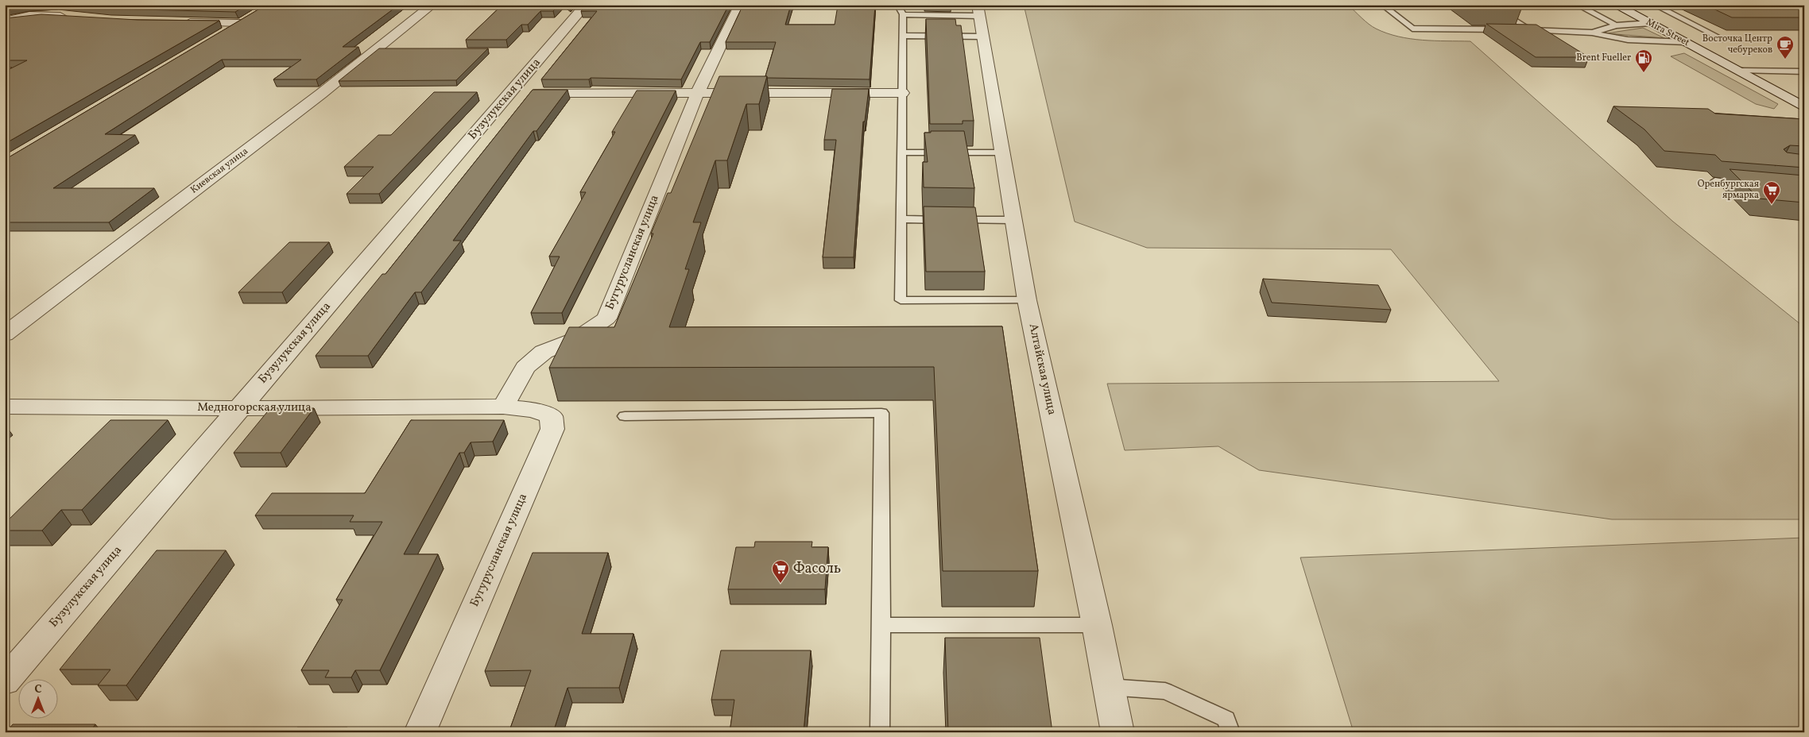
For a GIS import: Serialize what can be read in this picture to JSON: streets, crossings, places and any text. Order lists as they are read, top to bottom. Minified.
{"streets":{"street":["Mira Street","Бузулукская улица","Киевская улица","Бугурусланская улица","Алтайская улица","Медногорская улица"]},"crossings":[["Бузулукская улица","Медногорская улица"],["Бугурусланская улица","Медногорская улица"]],"places":{"cafe":["Восточка Центр чебуреков"],"fuel station":["Brent Fueller"],"supermarket":["Оренбургская ярмарка","Фасоль"]},"north":"top"}
